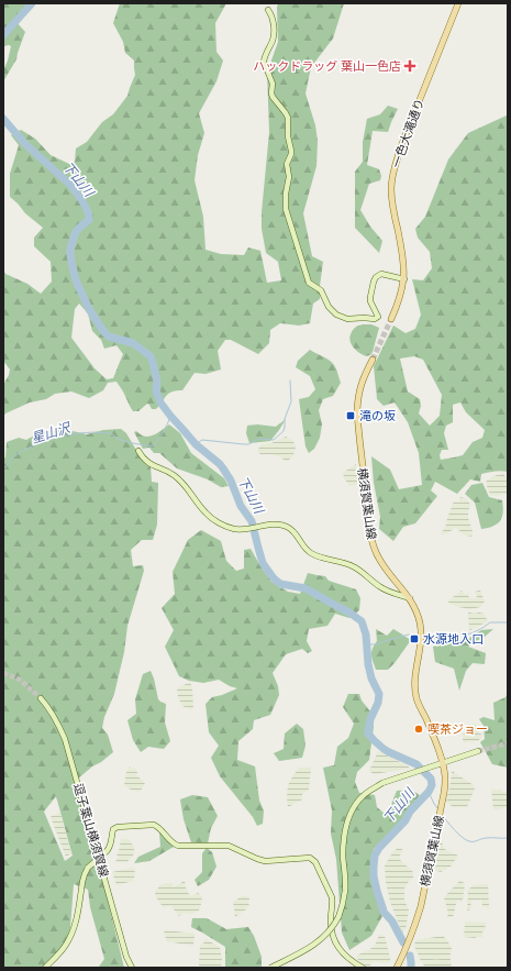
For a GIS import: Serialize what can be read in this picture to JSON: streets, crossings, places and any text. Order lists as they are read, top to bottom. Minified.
{"streets":{"main road":["一色大滝通り","横須賀葉山線"],"street":["逗子葉山横須賀線"]},"water":["下山川","星山沢"],"places":{"health":["ハックドラッグ 葉山一色店"],"transit":["滝の坂","水源地入口"],"other":["喫茶ジョー"]}}
